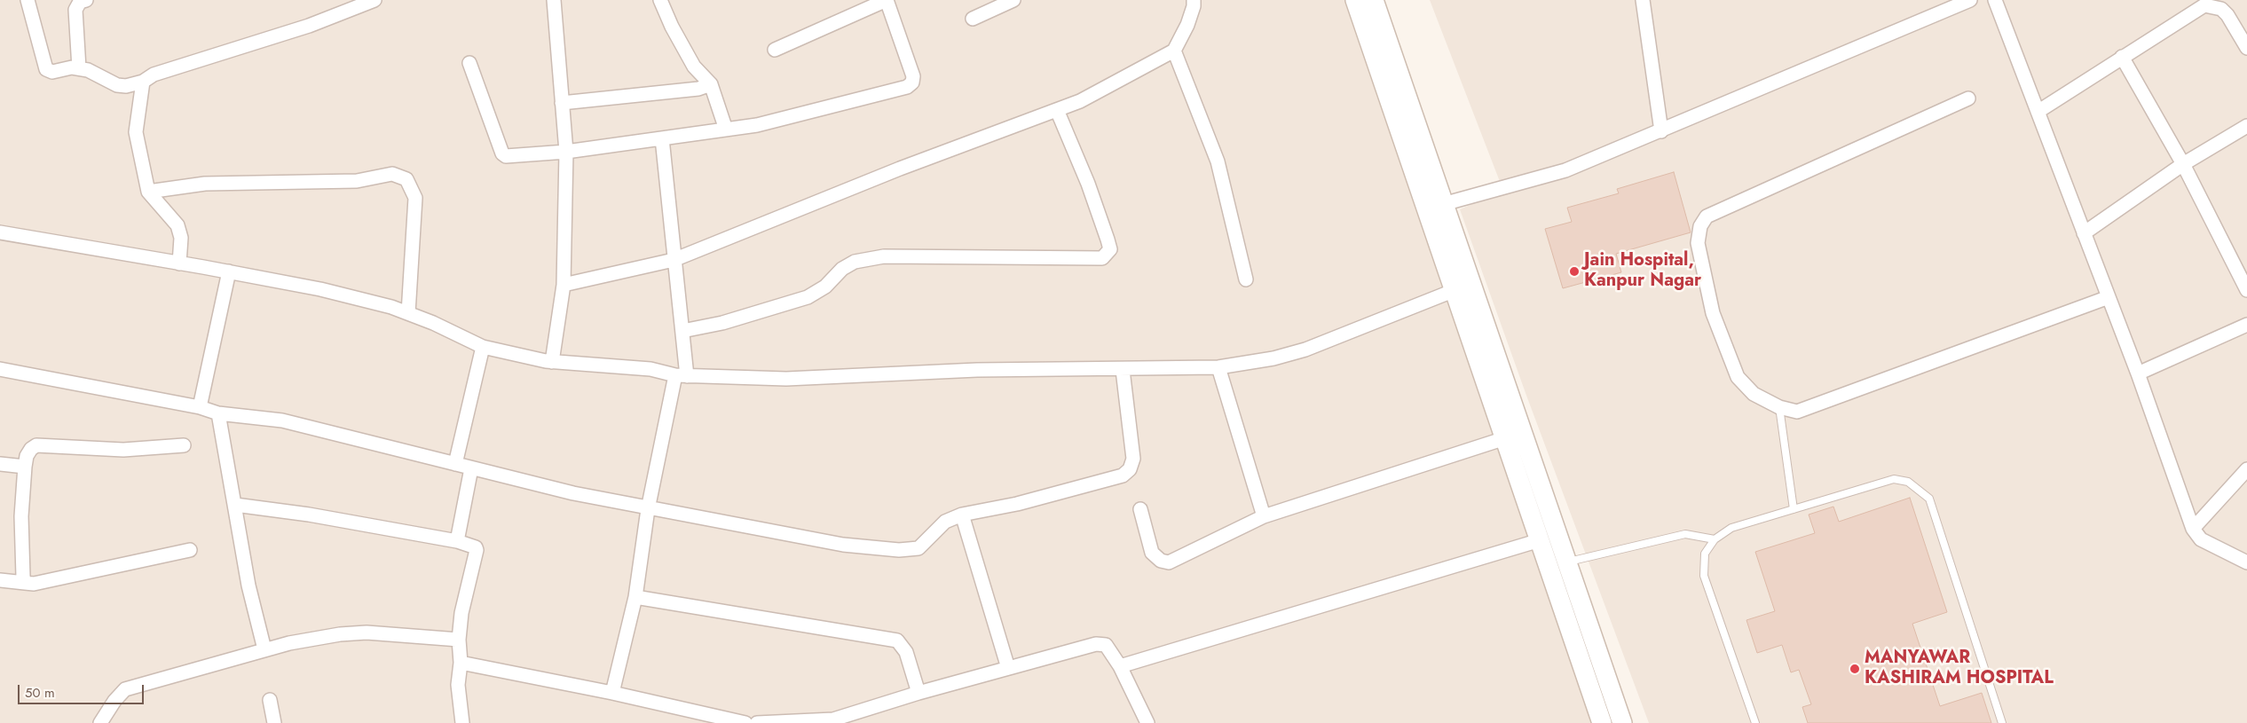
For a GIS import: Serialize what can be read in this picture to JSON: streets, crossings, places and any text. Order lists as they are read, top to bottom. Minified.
{"places":["Jain Hospital, Kanpur Nagar","MANYAWAR KASHIRAM HOSPITAL"],"scale_bar":"50 m"}
